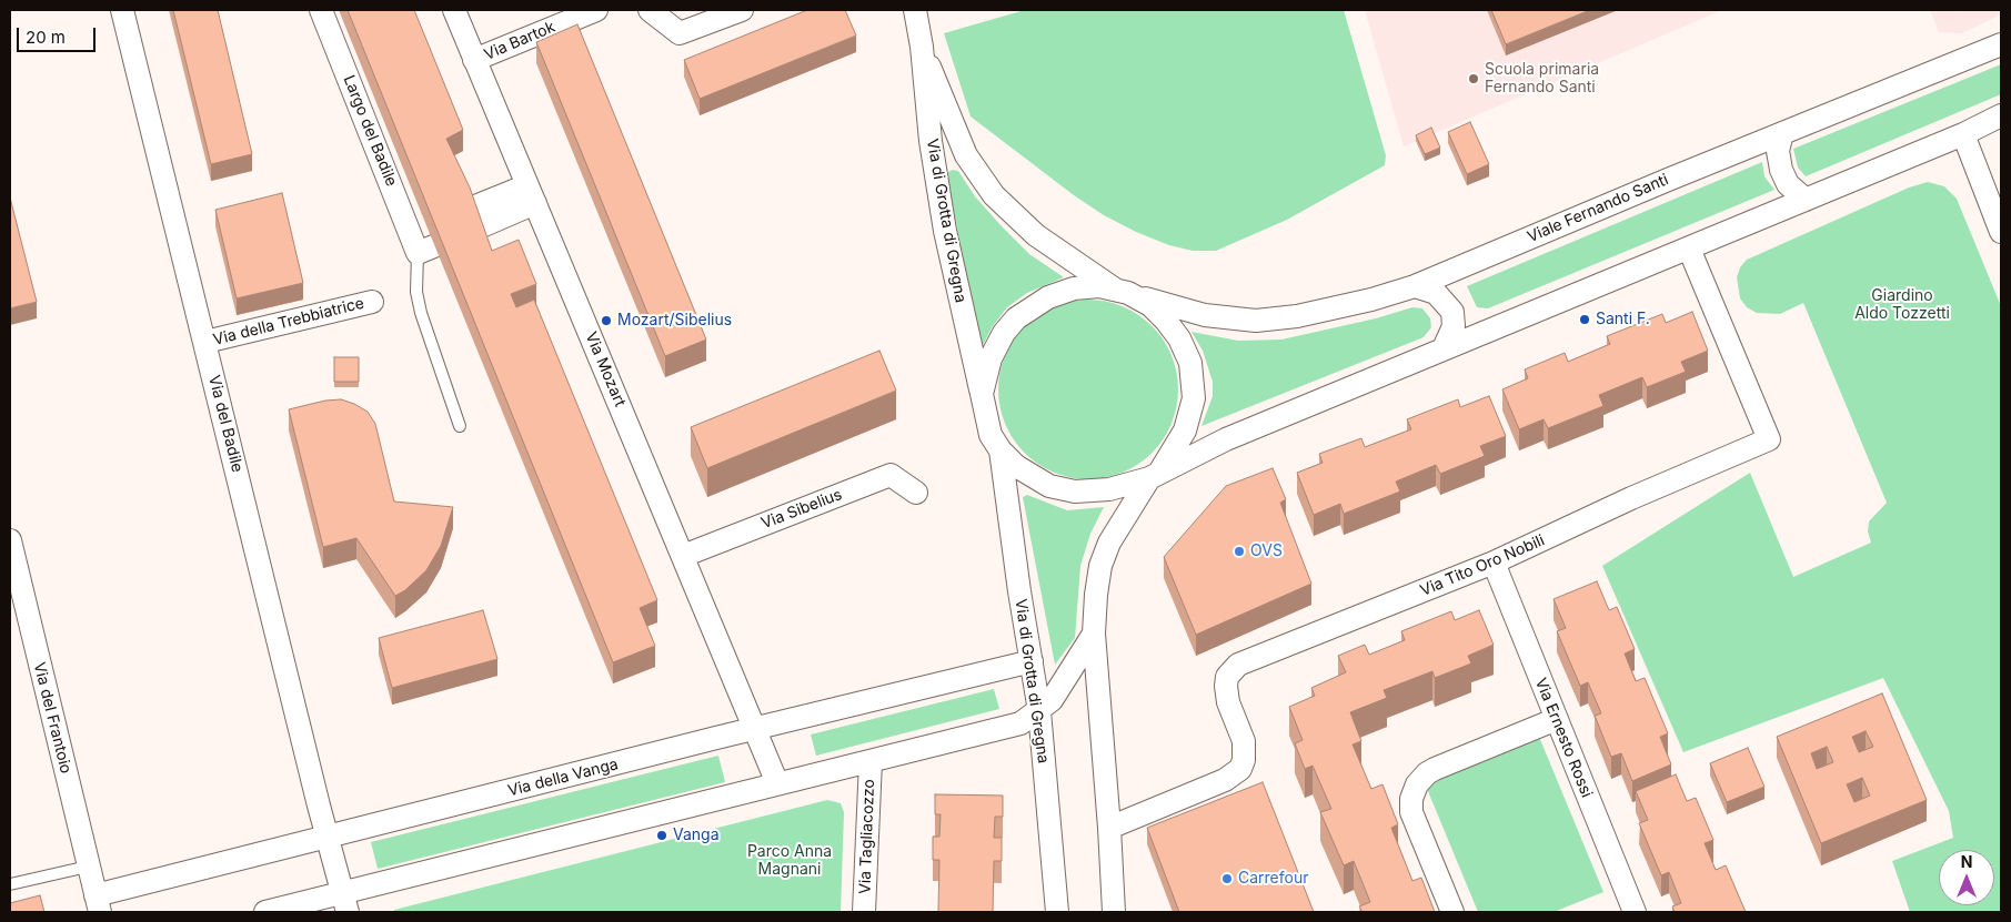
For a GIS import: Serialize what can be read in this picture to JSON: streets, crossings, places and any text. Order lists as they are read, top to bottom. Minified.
{"streets":{"street":["Via Bartok","Largo del Badile","Viale Fernando Santi","Via di Grotta di Gregna","Via della Trebbiatrice","Via Mozart","Via del Badile","Via Sibelius","Via Tito Oro Nobili","Via del Frantoio","Via Ernesto Rossi","Via della Vanga","Via Tagliacozzo"]},"crossings":[["Via Bartok","Via Mozart"],["Viale Fernando Santi","Via di Grotta di Gregna"],["Via di Grotta di Gregna","Via della Vanga"],["Via della Trebbiatrice","Via del Badile"],["Via Mozart","Via Sibelius"],["Via Mozart","Via della Vanga"],["Via del Badile","Via della Vanga"],["Via Tito Oro Nobili","Via Ernesto Rossi"],["Via del Frantoio","Via della Vanga"]],"parks":["Giardino Aldo Tozzetti","Parco Anna Magnani"],"places":["Scuola primaria Fernando Santi","Santi F.","Mozart/Sibelius","OVS","Vanga","Carrefour"],"scale_bar":"20 m","north":"top"}
